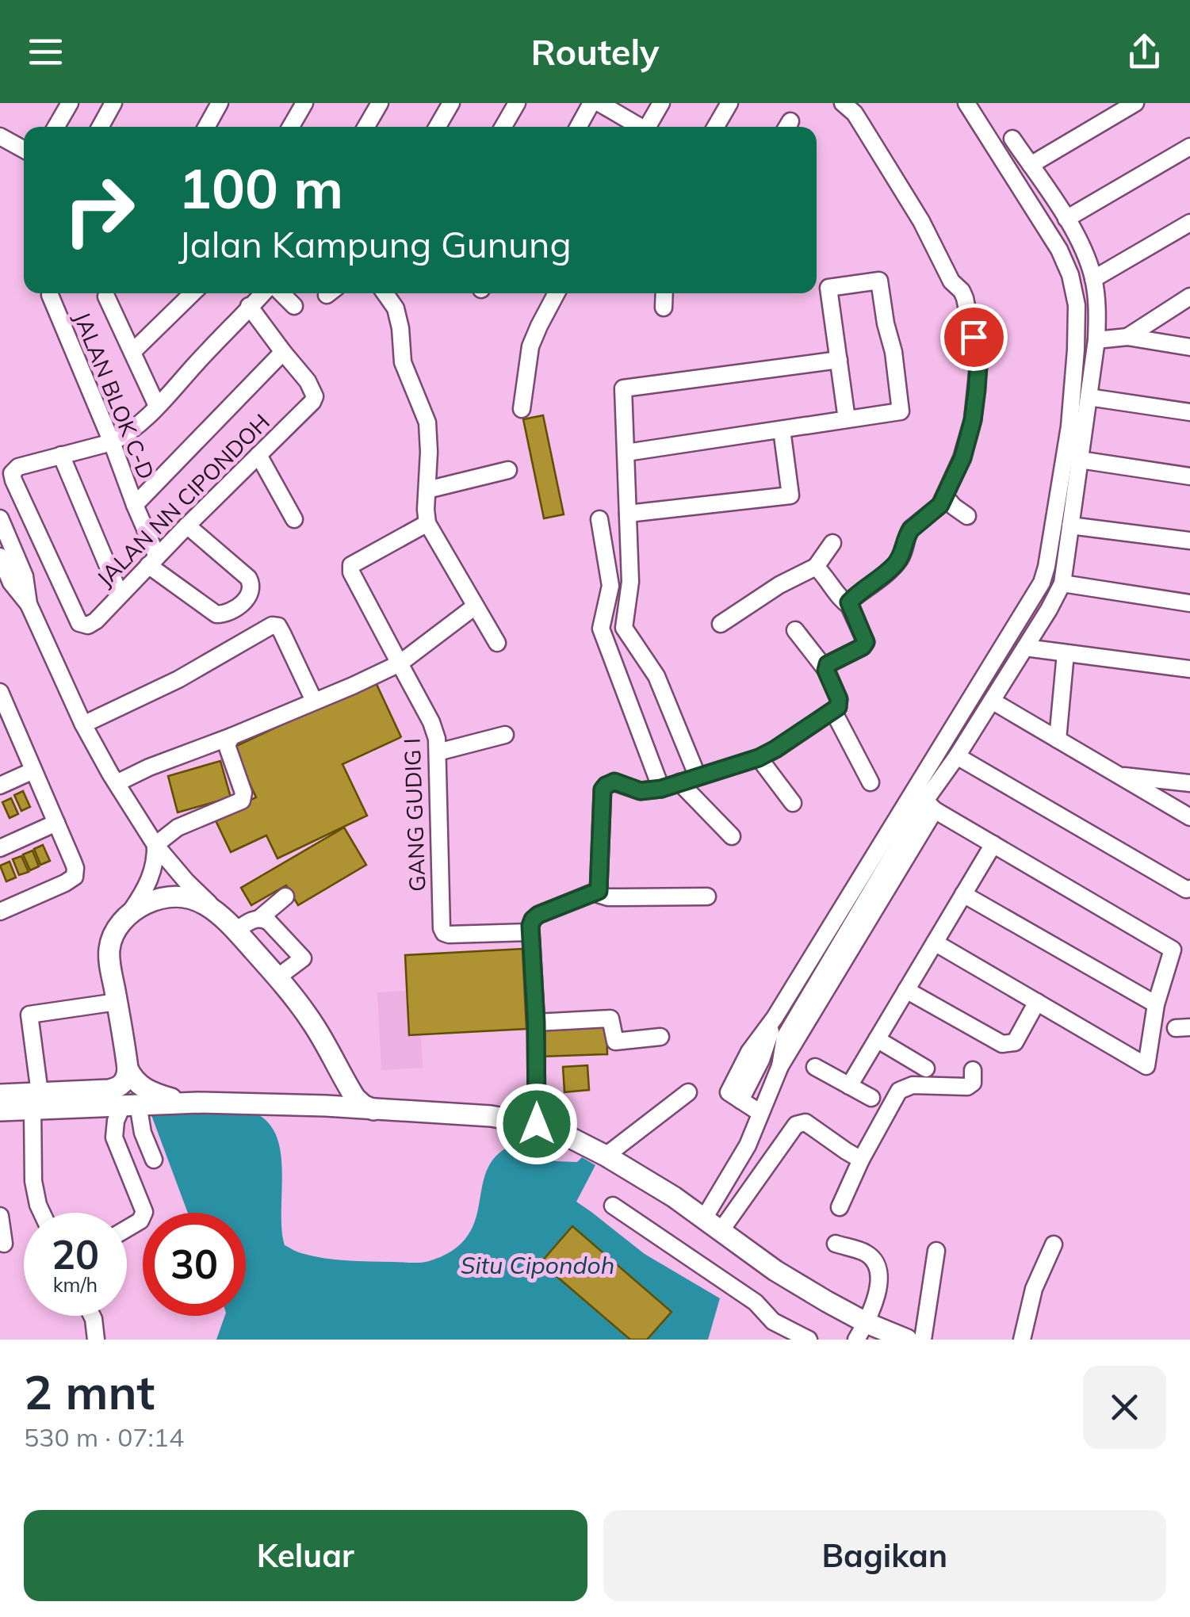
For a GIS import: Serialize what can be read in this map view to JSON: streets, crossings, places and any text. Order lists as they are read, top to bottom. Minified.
{"streets":{"street":["JALAN BLOK C-D","JALAN NN CIPONDOH","GANG GUDIG I"]},"crossings":[["JALAN BLOK C-D","JALAN NN CIPONDOH"]],"water":["Situ Cipondoh"],"page":{"header":"Routely","turn":["100 m","Jalan Kampung Gunung"],"speed":"20 km/h","limit":"30","heading":["2 mnt","530 m · 07:14"],"buttons":["Keluar","Bagikan"]}}
